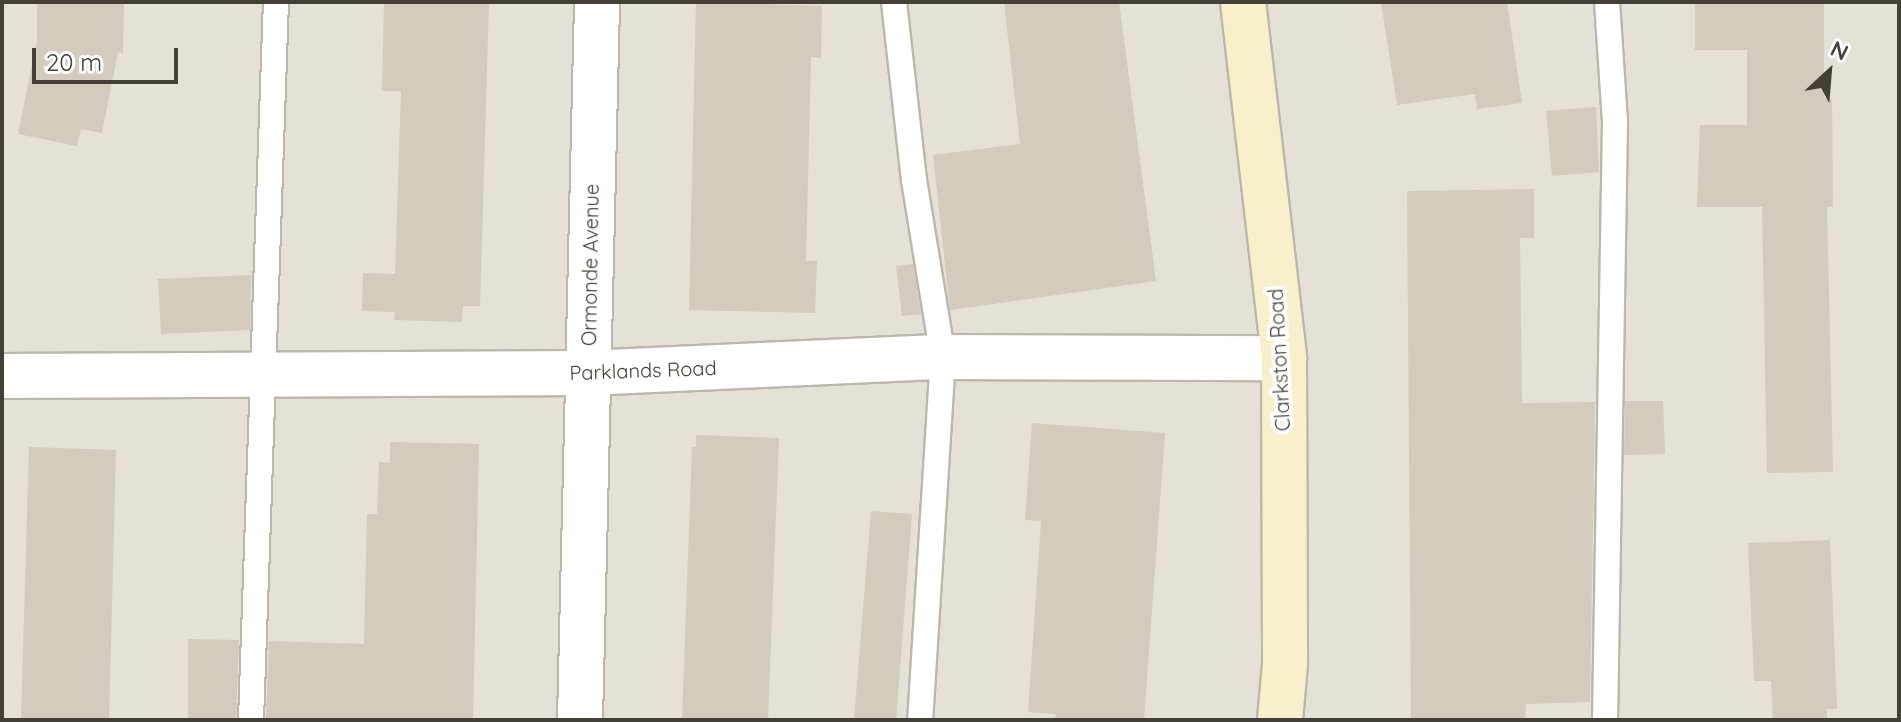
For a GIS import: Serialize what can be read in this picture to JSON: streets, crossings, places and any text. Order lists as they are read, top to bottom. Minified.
{"streets":{"main road":["Clarkston Road"],"street":["Ormonde Avenue","Parklands Road"]},"crossings":[["Ormonde Avenue","Parklands Road"],["Clarkston Road","Parklands Road"]],"scale_bar":"20 m","north":"top right"}
